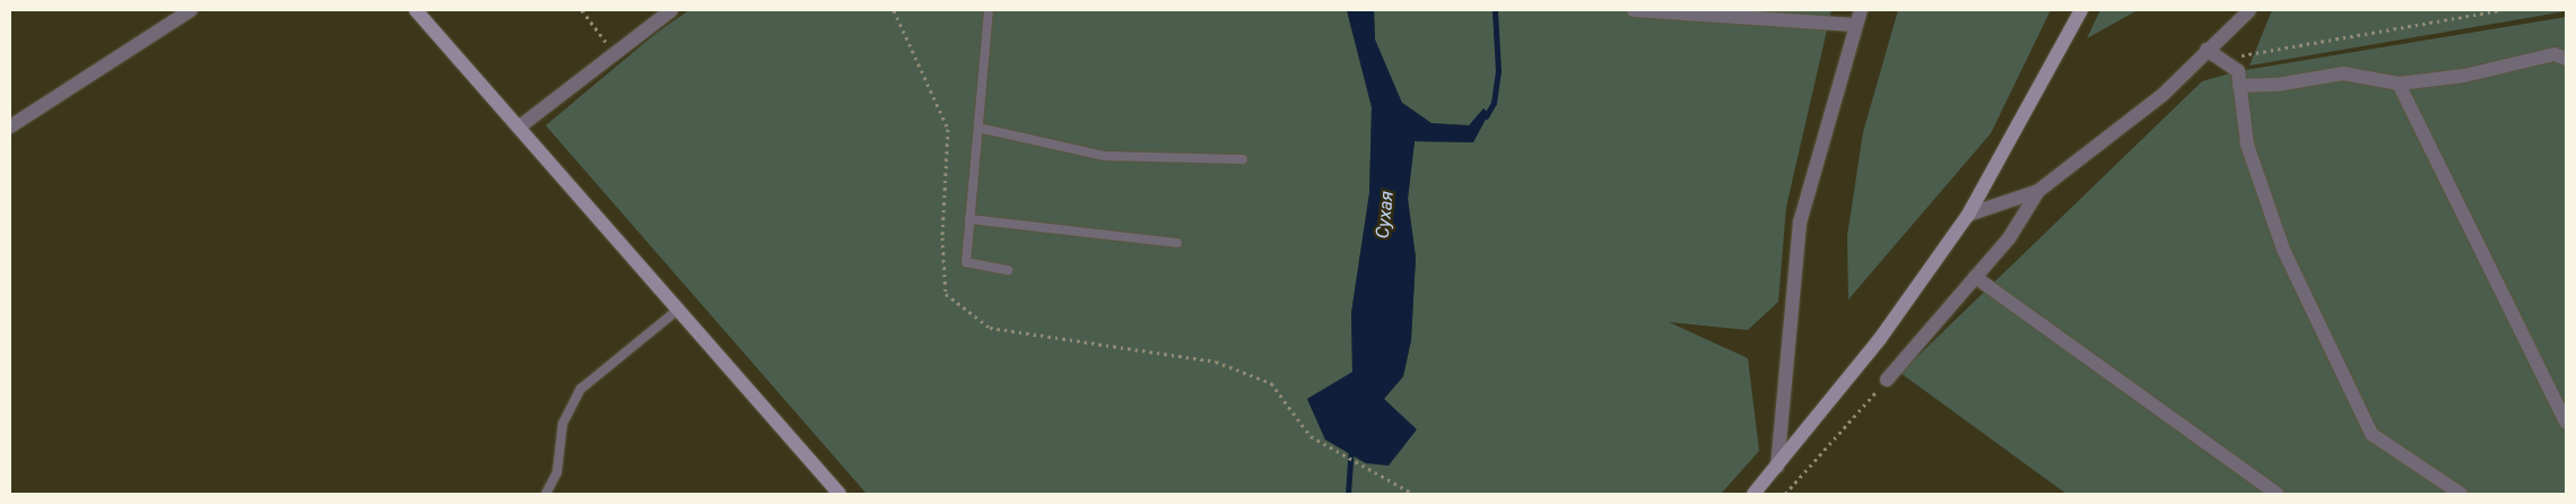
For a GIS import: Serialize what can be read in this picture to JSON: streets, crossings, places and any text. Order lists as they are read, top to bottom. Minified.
{"water":["Сухая"]}
